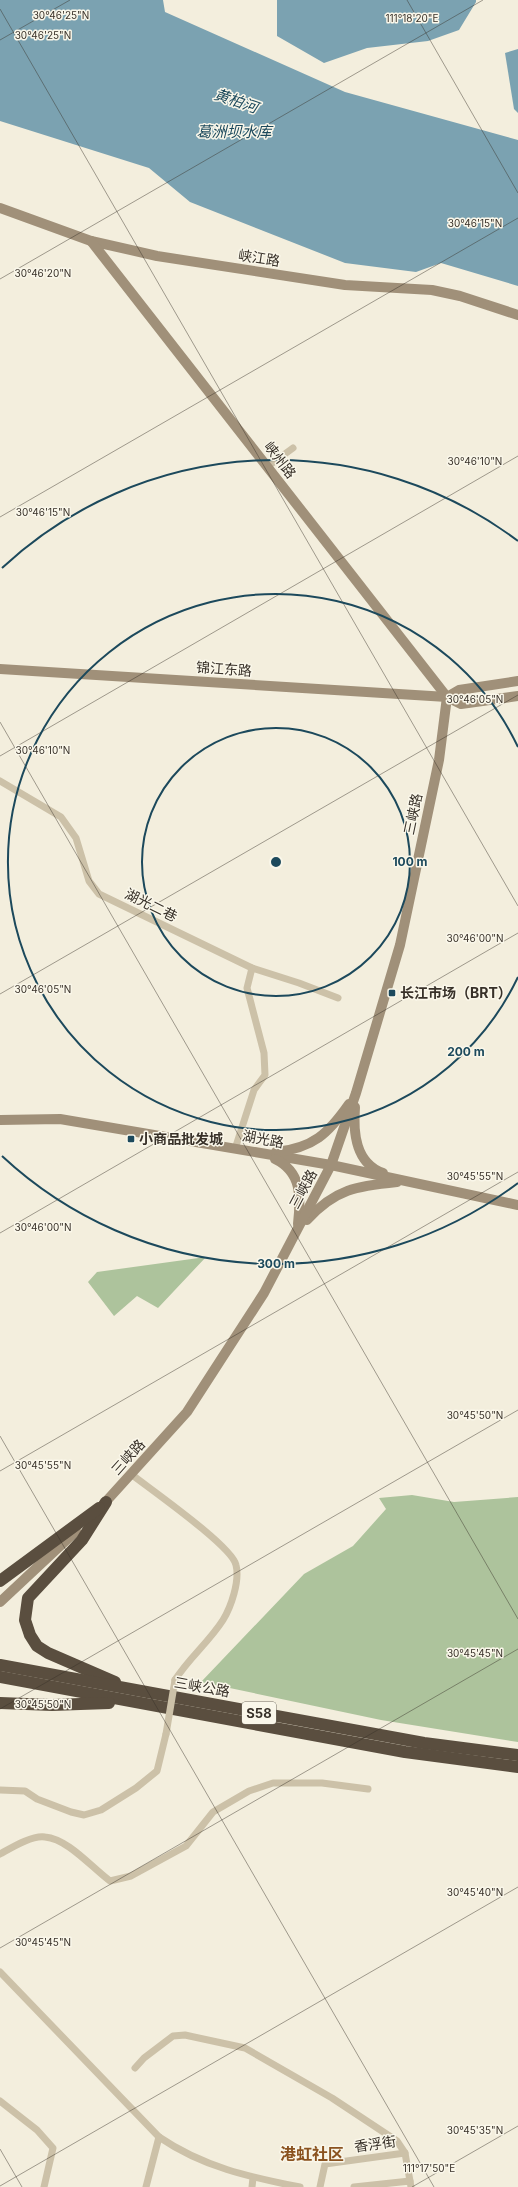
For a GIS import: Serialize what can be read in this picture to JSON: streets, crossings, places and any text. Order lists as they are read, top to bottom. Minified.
{"streets":{"highway":["三峡公路","S58"],"main road":["峡江路","峡州路","锦江东路","三峡路","湖光路"],"street":["湖光二巷","香浮街"]},"crossings":[["峡江路","峡州路"],["峡州路","锦江东路"],["峡州路","三峡路"],["锦江东路","三峡路"],["三峡路","湖光路"]],"districts":["港虹社区"],"water":["黄柏河","葛洲坝水库"],"places":{"transit":["长江市场（BRT）","小商品批发城"]},"coordinates":["30°46'25\"N","111°18'20\"E","30°46'15\"N","30°46'20\"N","30°46'10\"N","30°46'05\"N","30°46'00\"N","30°45'55\"N","30°45'50\"N","30°45'45\"N","30°45'40\"N","30°45'35\"N","111°17'50\"E"],"rings":["100 m","200 m","300 m"]}
